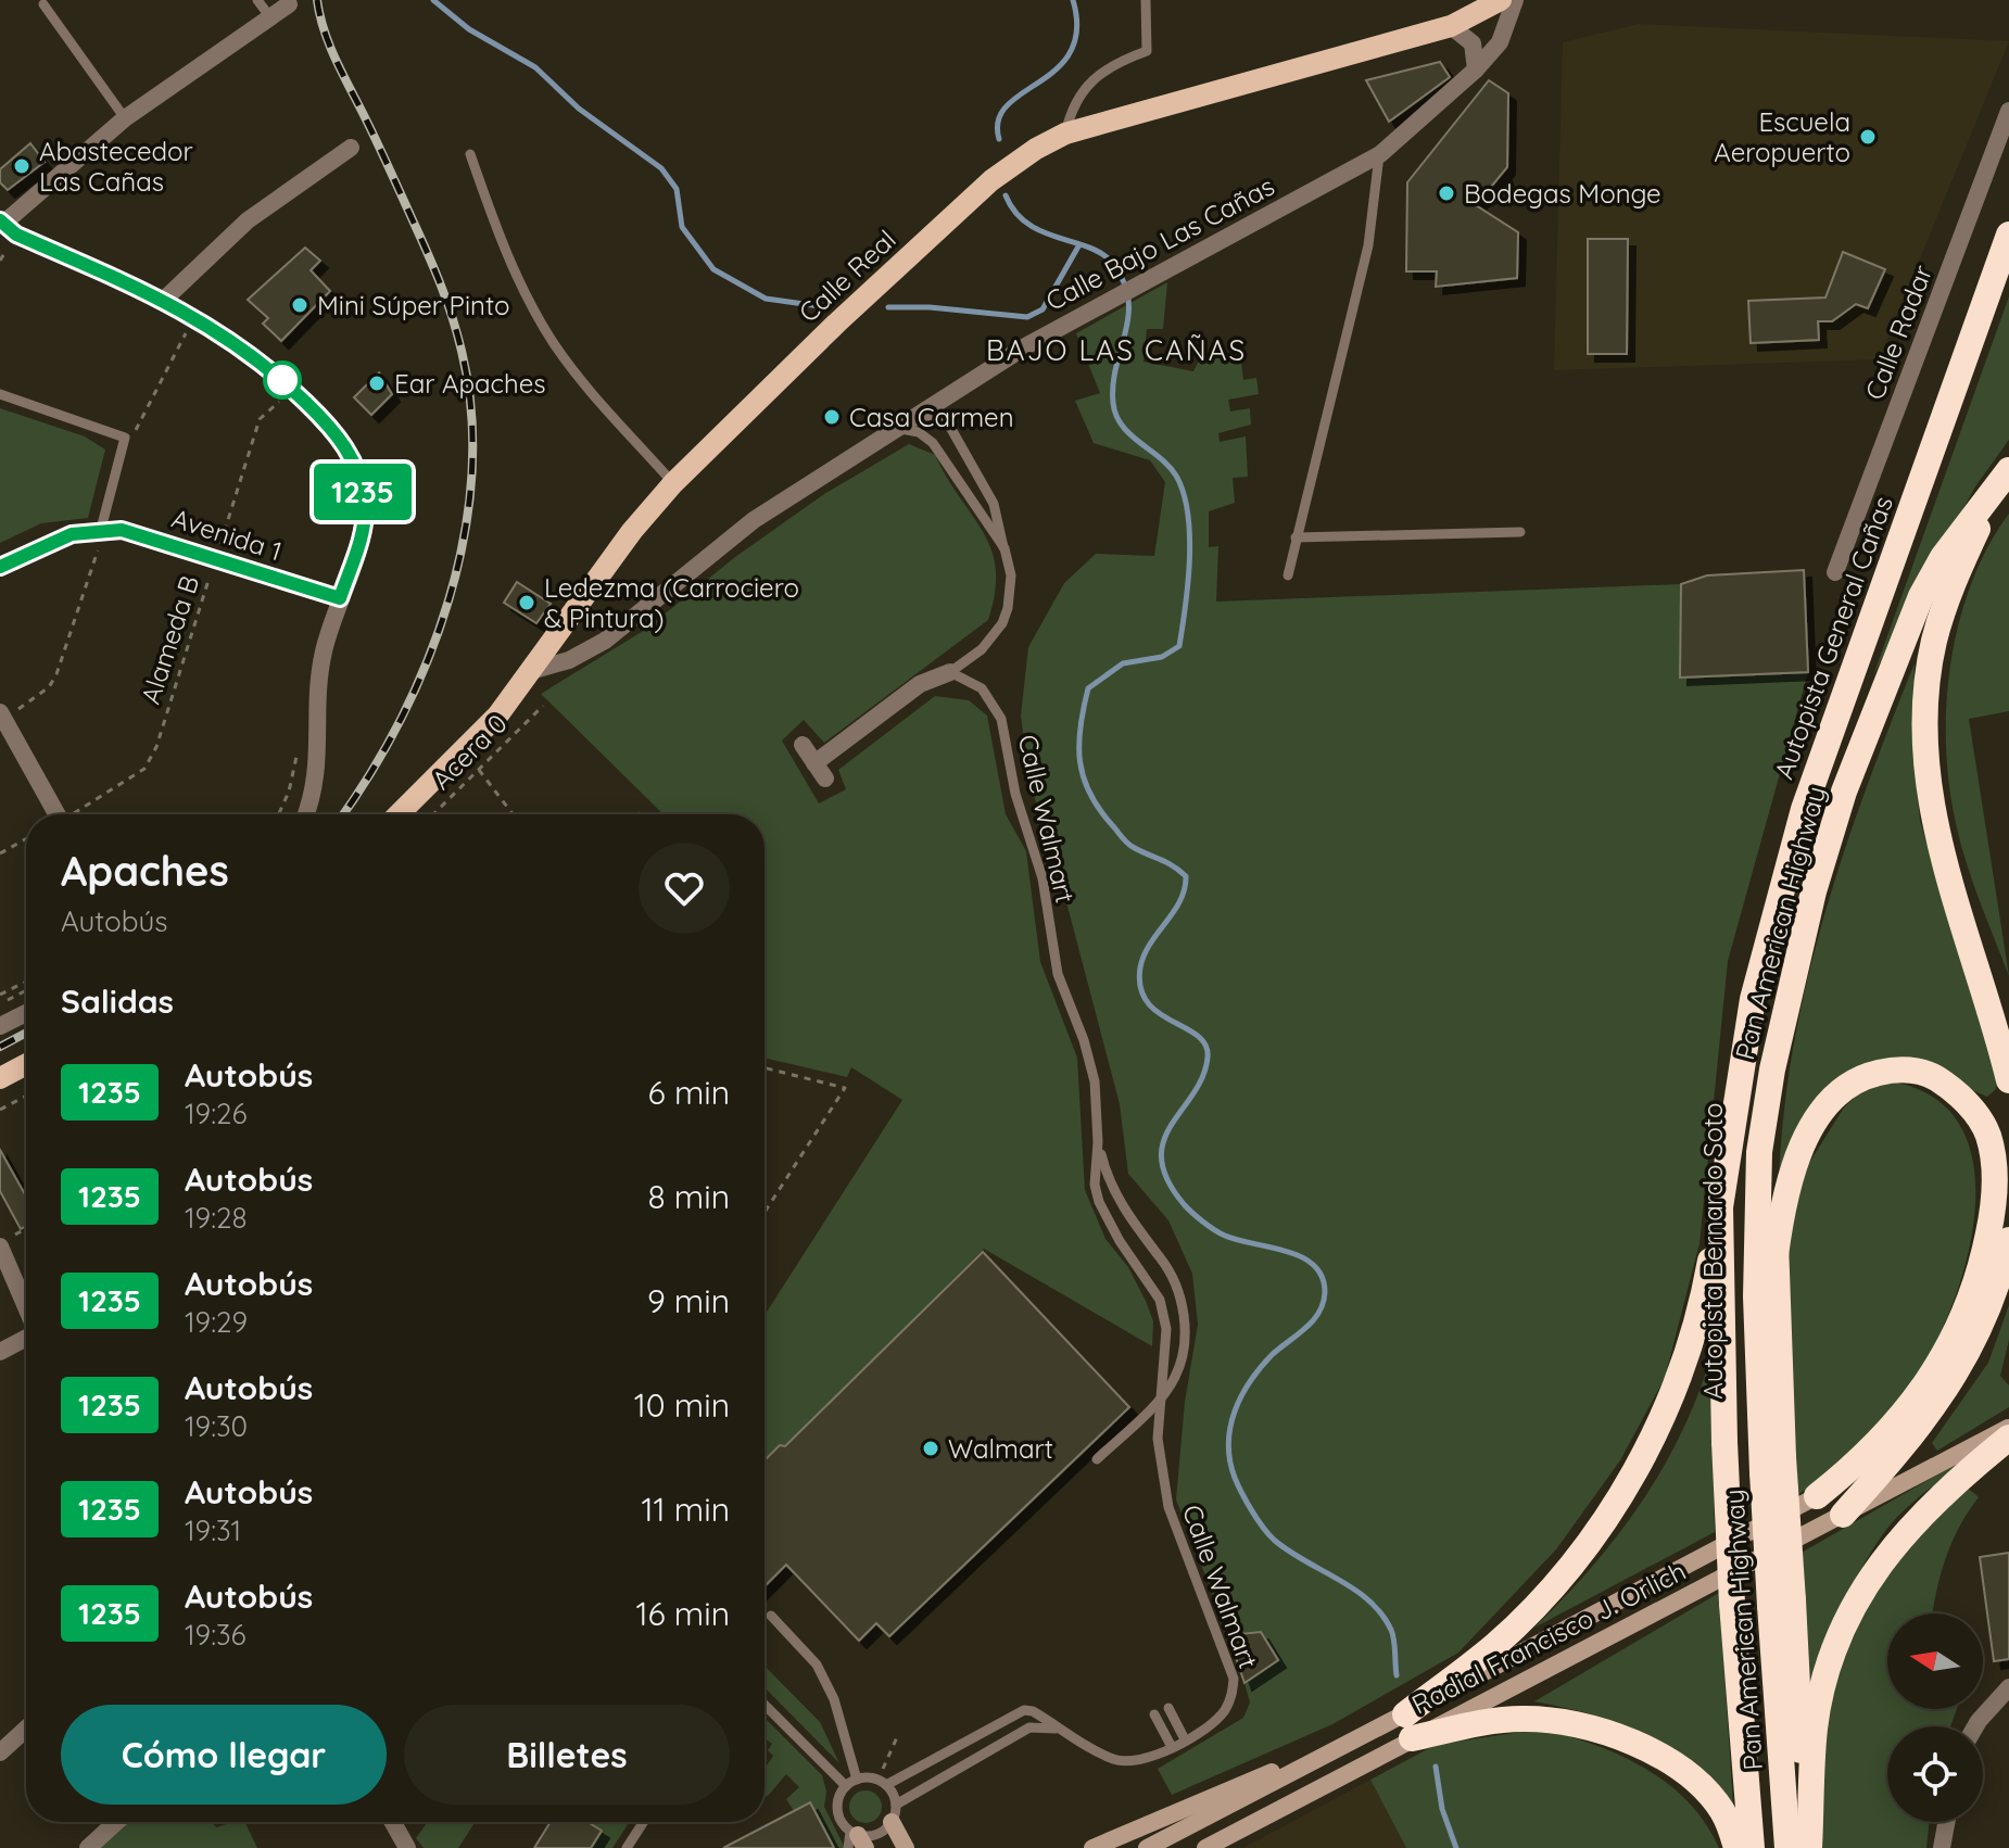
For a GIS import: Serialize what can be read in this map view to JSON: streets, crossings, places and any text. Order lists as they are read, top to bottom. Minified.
{"streets":{"highway":["Autopista General Cañas","Pan American Highway","Autopista Bernardo Soto"],"main road":["Calle Real","Radial Francisco J. Orlich"],"street":["Calle Bajo Las Cañas","Calle Radar","Avenida 1"],"lane":["Calle Walmart"],"path":["Alameda B","Acera 0"]},"crossings":[["Calle Bajo Las Cañas","Calle Real"],["Avenida 1","Alameda B"],["Autopista General Cañas","Autopista Bernardo Soto"],["Pan American Highway","Autopista Bernardo Soto"]],"districts":["BAJO LAS CAÑAS"],"places":["Escuela Aeropuerto","Abastecedor Las Cañas","Bodegas Monge","Mini Súper Pinto","Ear Apaches","Casa Carmen","Ledezma (Carrociero & Pintura)","Walmart"],"lines":["bus line 1235"],"north":"left","page":{"on_map":"1235","heading":[["Apaches","Autobús"],"Salidas"],"list":[{"mark":"1235","name":"Autobús","note":"19:26","value":"6 min"},{"mark":"1235","name":"Autobús","note":"19:28","value":"8 min"},{"mark":"1235","name":"Autobús","note":"19:29","value":"9 min"},{"mark":"1235","name":"Autobús","note":"19:30","value":"10 min"},{"mark":"1235","name":"Autobús","note":"19:31","value":"11 min"},{"mark":"1235","name":"Autobús","note":"19:36","value":"16 min"}],"buttons":["Cómo llegar","Billetes"]}}
